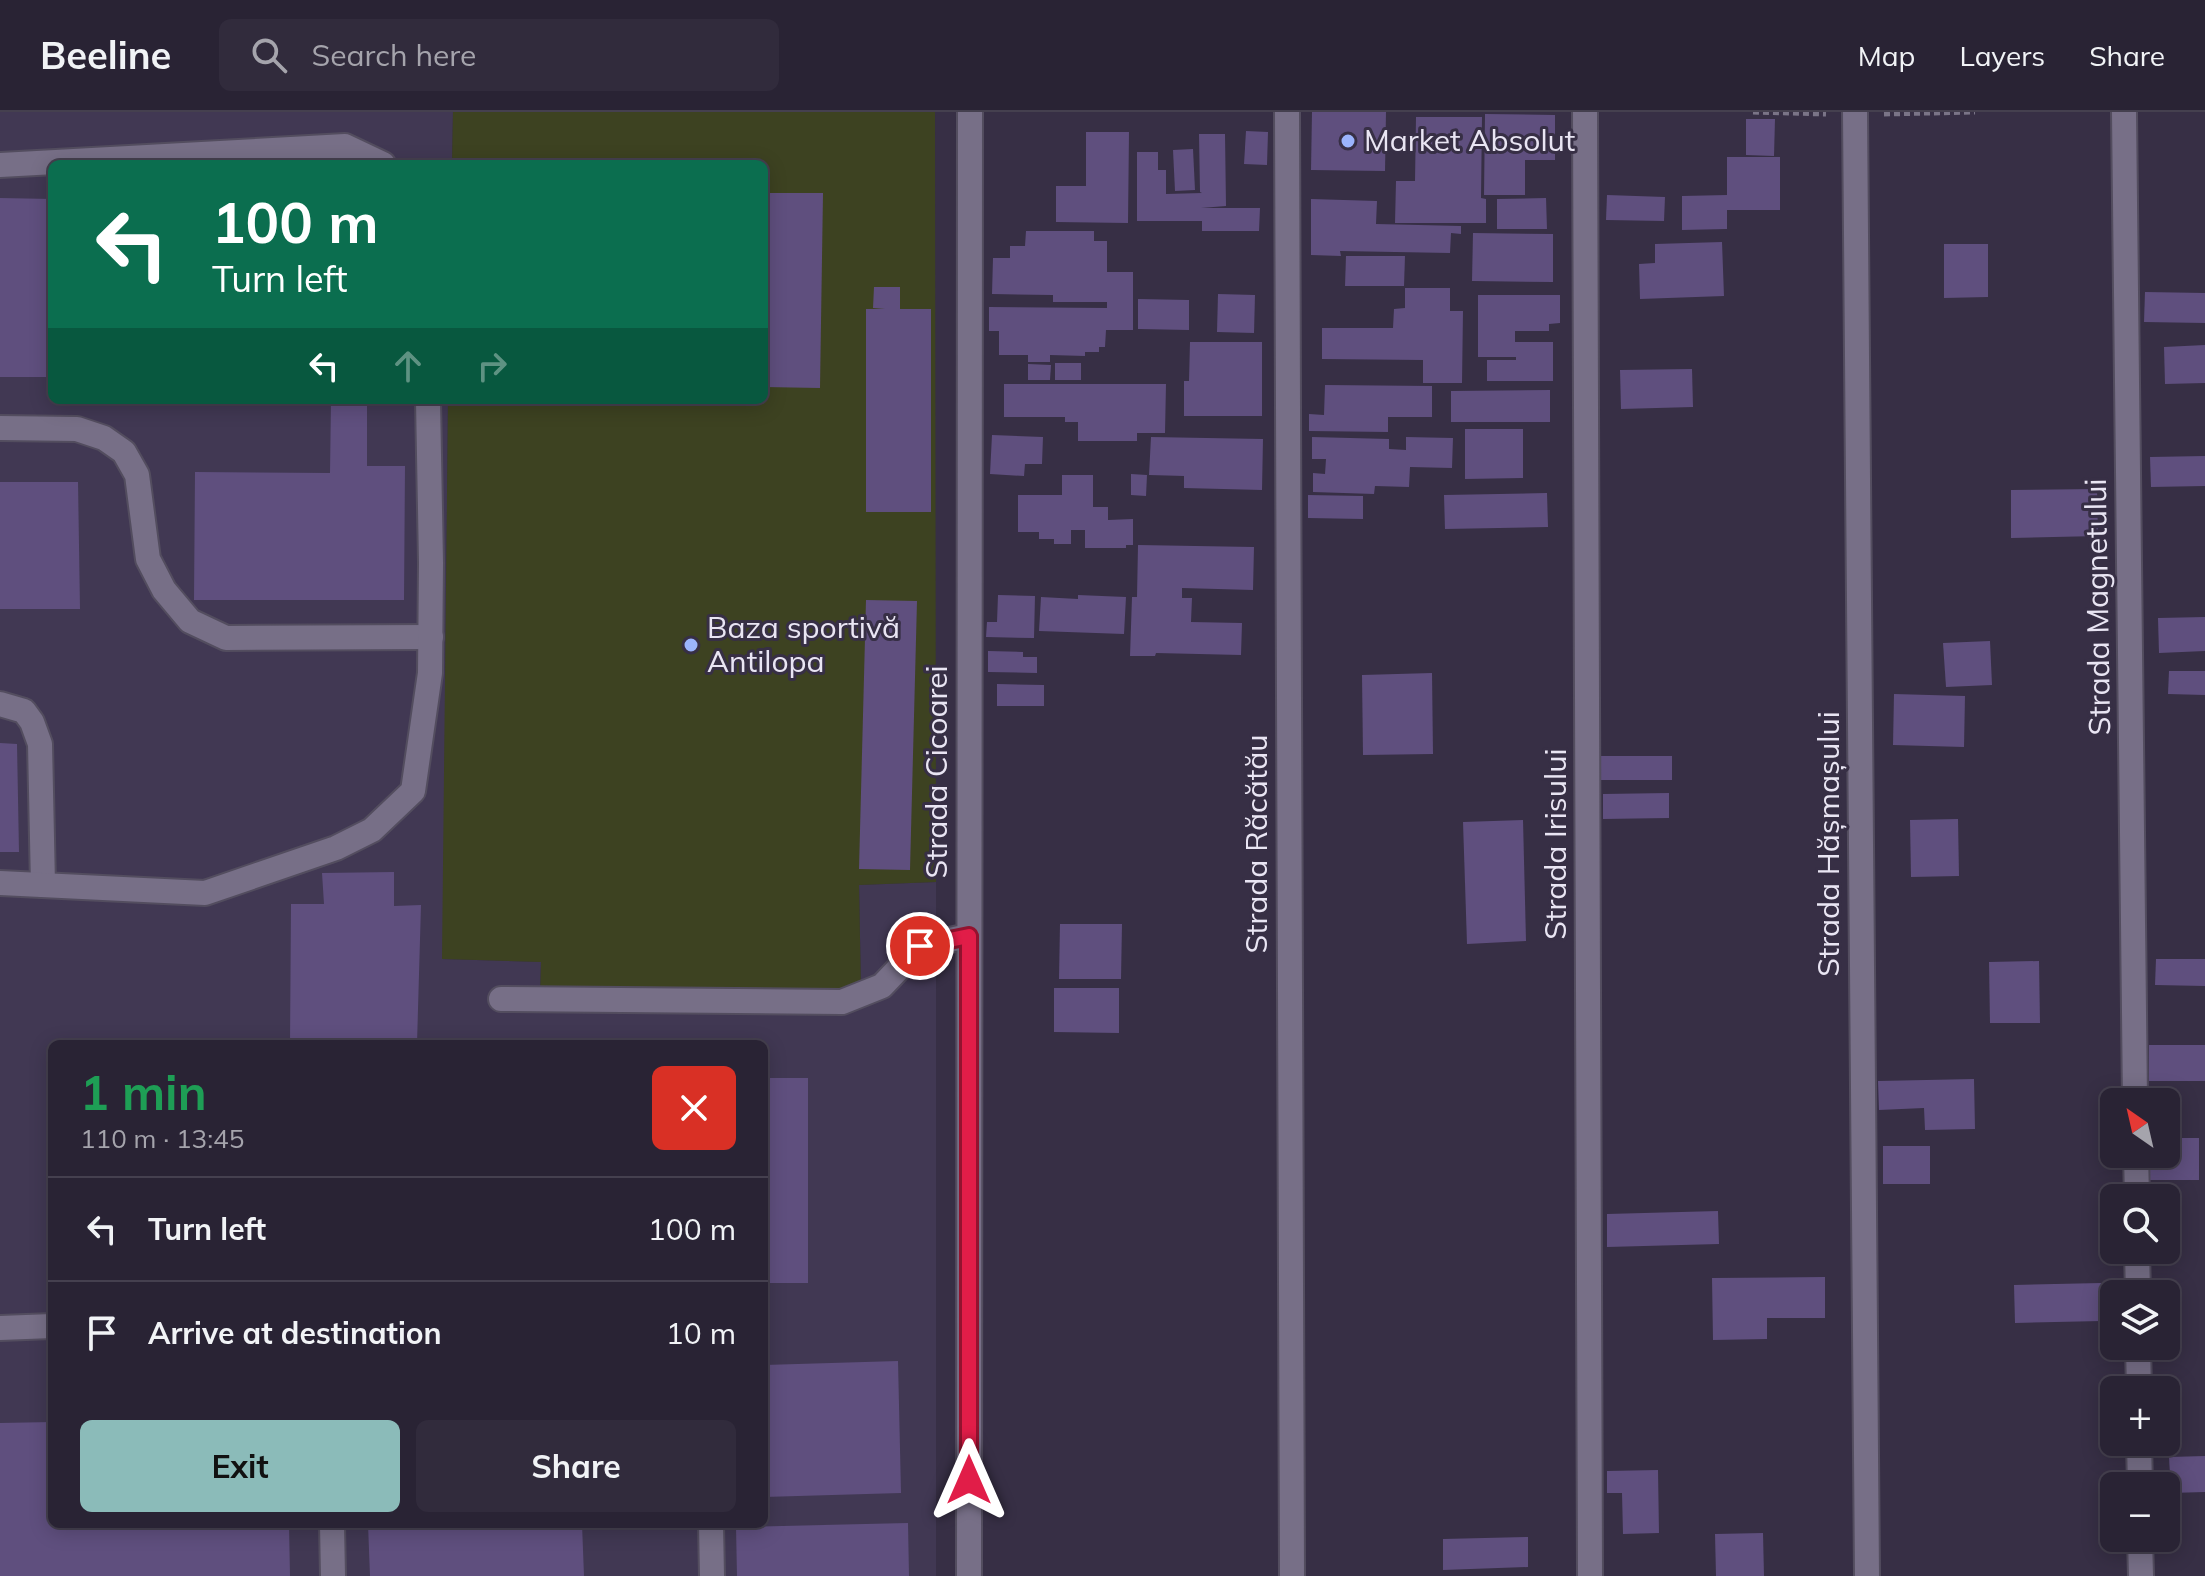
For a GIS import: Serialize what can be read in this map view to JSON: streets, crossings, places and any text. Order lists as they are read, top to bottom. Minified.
{"streets":{"street":["Strada Magnetului","Strada Cicoarei","Strada Răcătău","Strada Irisului","Strada Hășmașului"]},"places":["Market Absolut","Baza sportivă Antilopa"],"north":"top left","page":{"header":"Beeline","search":"Search here","nav":["Map","Layers","Share"],"turn":["100 m","Turn left"],"heading":["1 min","110 m · 13:45"],"map_buttons":["+","−"],"list":[{"name":"Turn left","value":"100 m"},{"name":"Arrive at destination","value":"10 m"}],"buttons":["Exit","Share"]}}
